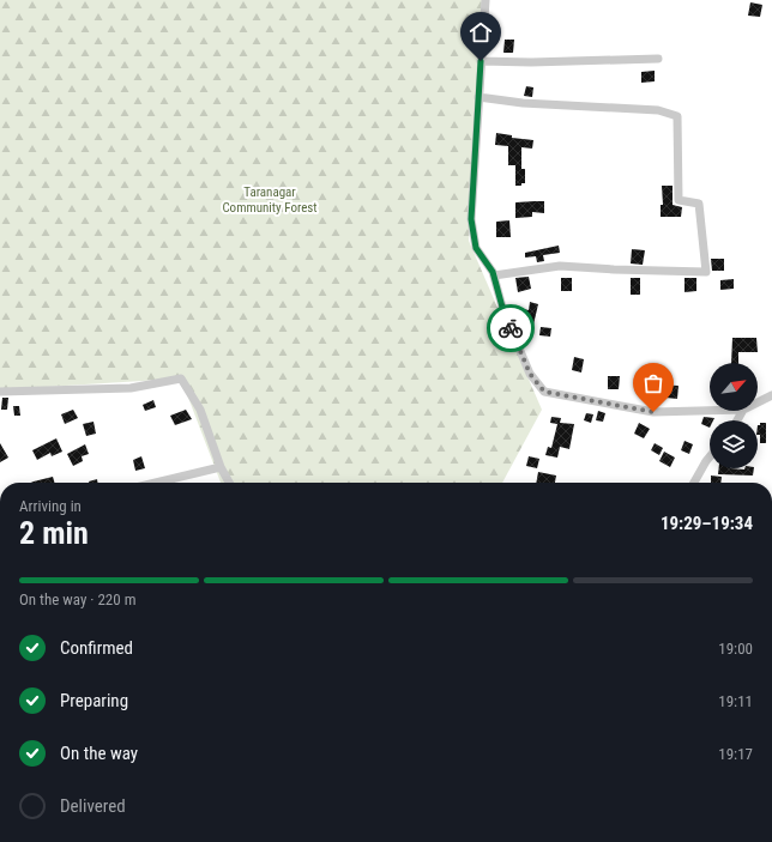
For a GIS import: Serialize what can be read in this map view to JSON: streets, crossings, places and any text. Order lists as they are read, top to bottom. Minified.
{"parks":["Taranagar Community Forest"],"north":"top right","page":{"heading":["2 min","Arriving in","19:29–19:34"],"bar":"On the way · 220 m","list":[["Confirmed","19:00"],["Preparing","19:11"],["On the way","19:17"],"Delivered"]}}
